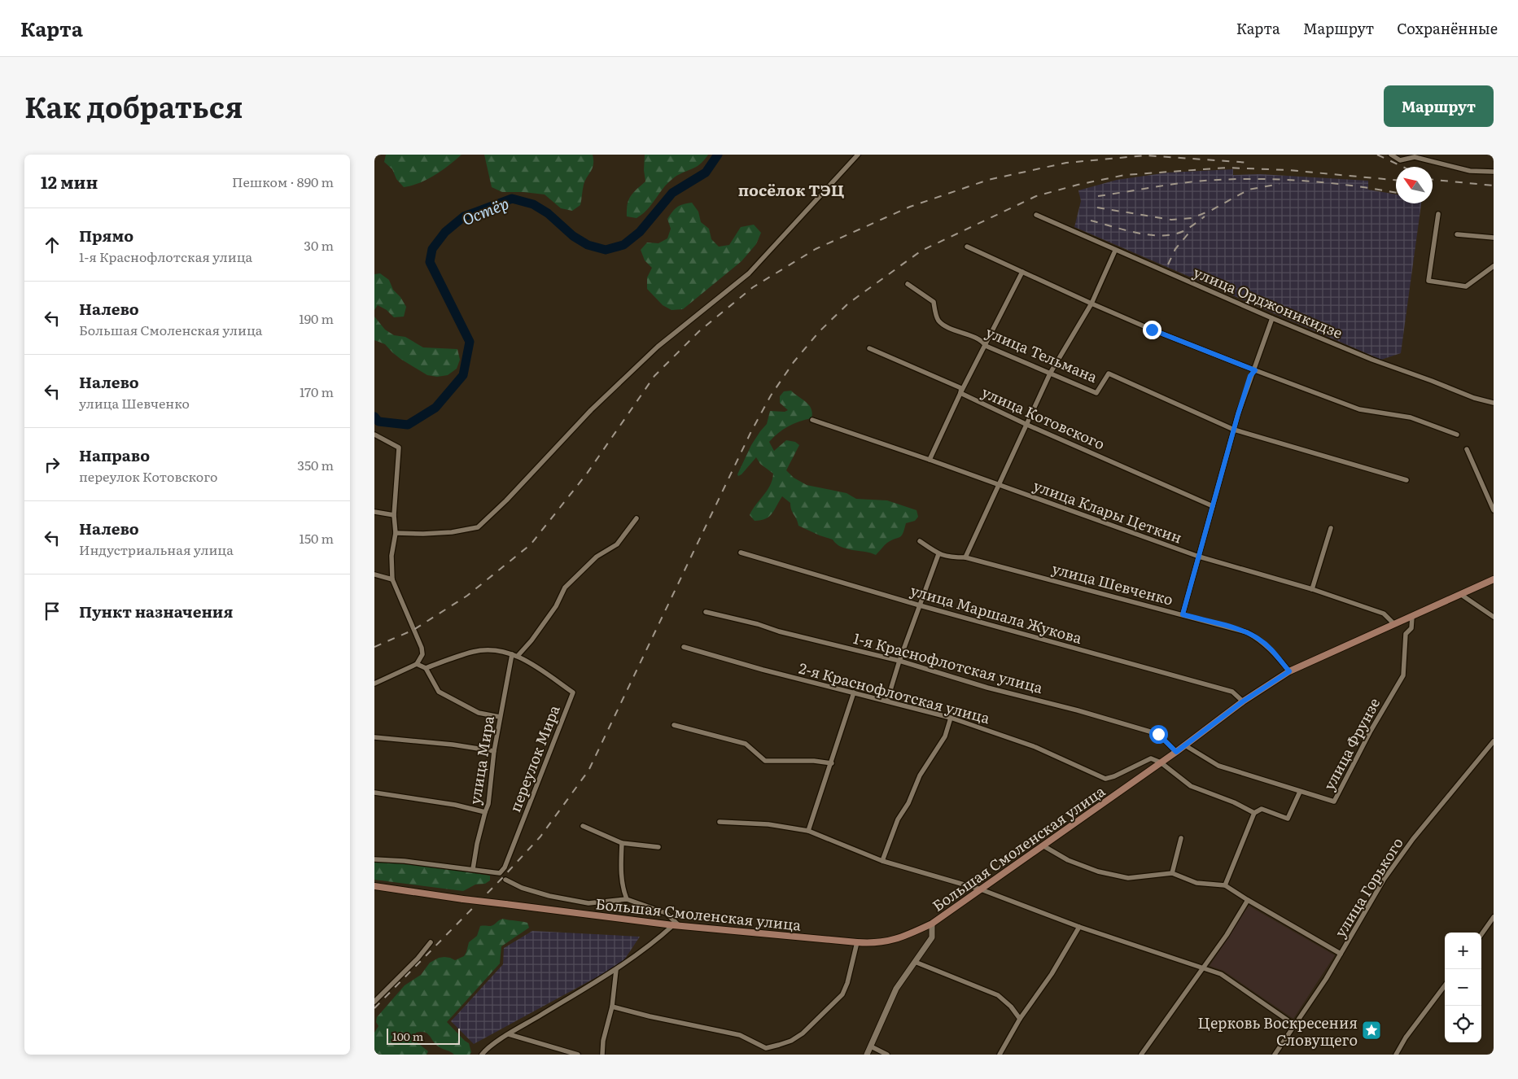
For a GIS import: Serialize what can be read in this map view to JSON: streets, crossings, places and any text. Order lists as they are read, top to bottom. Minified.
{"streets":{"main road":["Большая Смоленская улица"],"street":["улица Орджоникидзе","улица Тельмана","улица Котовского","улица Клары Цеткин","улица Шевченко","улица Маршала Жукова","1-я Краснофлотская улица","2-я Краснофлотская улица","улица Фрунзе","переулок Мира","улица Мира","улица Горького"]},"crossings":[["улица Клары Цеткин","Большая Смоленская улица"],["улица Шевченко","Большая Смоленская улица"],["улица Маршала Жукова","Большая Смоленская улица"],["1-я Краснофлотская улица","Большая Смоленская улица"],["2-я Краснофлотская улица","Большая Смоленская улица"],["улица Фрунзе","Большая Смоленская улица"],["переулок Мира","улица Мира"]],"districts":["посёлок ТЭЦ"],"water":["Остёр"],"places":{"place":["Церковь Воскресения Словущего"]},"scale_bar":"100 m","north":"top left","page":{"header":"Карта","nav":["Карта","Маршрут","Сохранённые"],"title":"Как добраться","buttons":"Маршрут","heading":["12 мин","Пешком · 890 m"],"list":[["Прямо","1-я Краснофлотская улица","30 m"],["Налево","Большая Смоленская улица","190 m"],["Налево","улица Шевченко","170 m"],["Направо","переулок Котовского","350 m"],["Налево","Индустриальная улица","150 m"],"Пункт назначения"],"map_buttons":["+","−"],"scale":"100 m"}}
